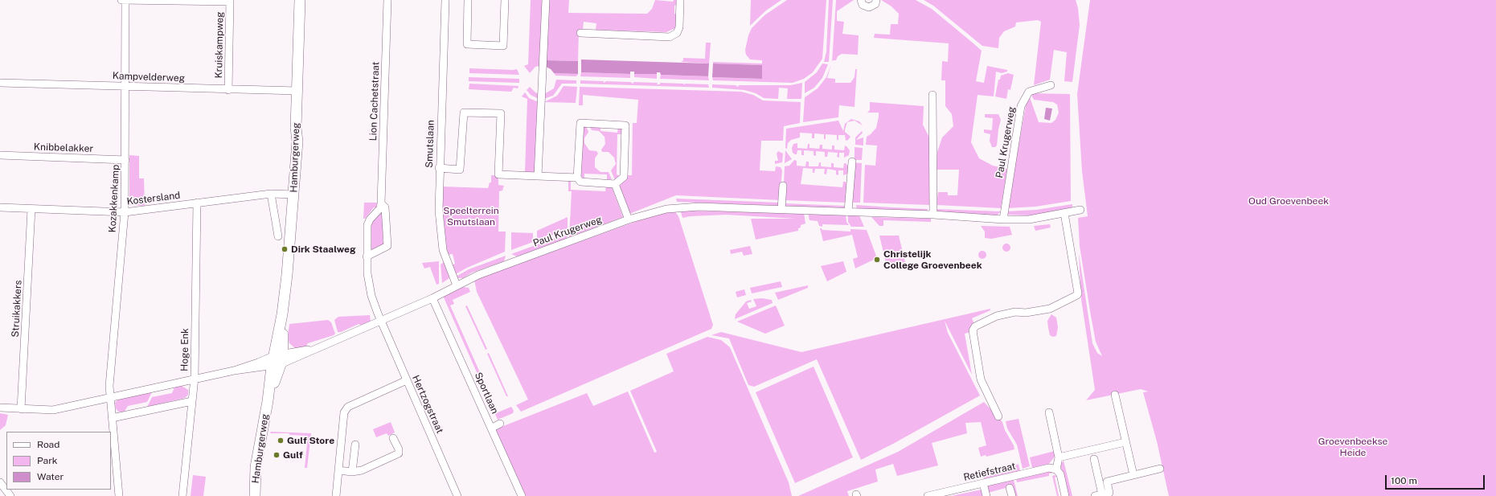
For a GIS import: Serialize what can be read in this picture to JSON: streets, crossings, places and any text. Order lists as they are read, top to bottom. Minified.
{"streets":{"street":["Kruiskampweg","Kampvelderweg","Lion Cachetstraat","Paul Krugerweg","Smutslaan","Knibbelakker","Hamburgerweg","Kozakkenkamp","Kostersland","Struikakkers","Hoge Enk","Sportlaan","Hertzogstraat","Retiefstraat"]},"crossings":[["Kruiskampweg","Kampvelderweg"],["Kampvelderweg","Hamburgerweg"],["Kampvelderweg","Kozakkenkamp"],["Paul Krugerweg","Smutslaan"],["Paul Krugerweg","Hamburgerweg"],["Paul Krugerweg","Sportlaan"],["Paul Krugerweg","Hertzogstraat"],["Knibbelakker","Kozakkenkamp"],["Hamburgerweg","Kostersland"],["Kozakkenkamp","Kostersland"],["Kostersland","Struikakkers"],["Kostersland","Hoge Enk"]],"parks":["Oud Groevenbeek","Speelterrein Smutslaan","Groevenbeekse Heide"],"places":["Dirk Staalweg","Christelijk College Groevenbeek","Gulf Store","Gulf"],"legend":["Road","Park","Water"],"scale_bar":"100 m"}
